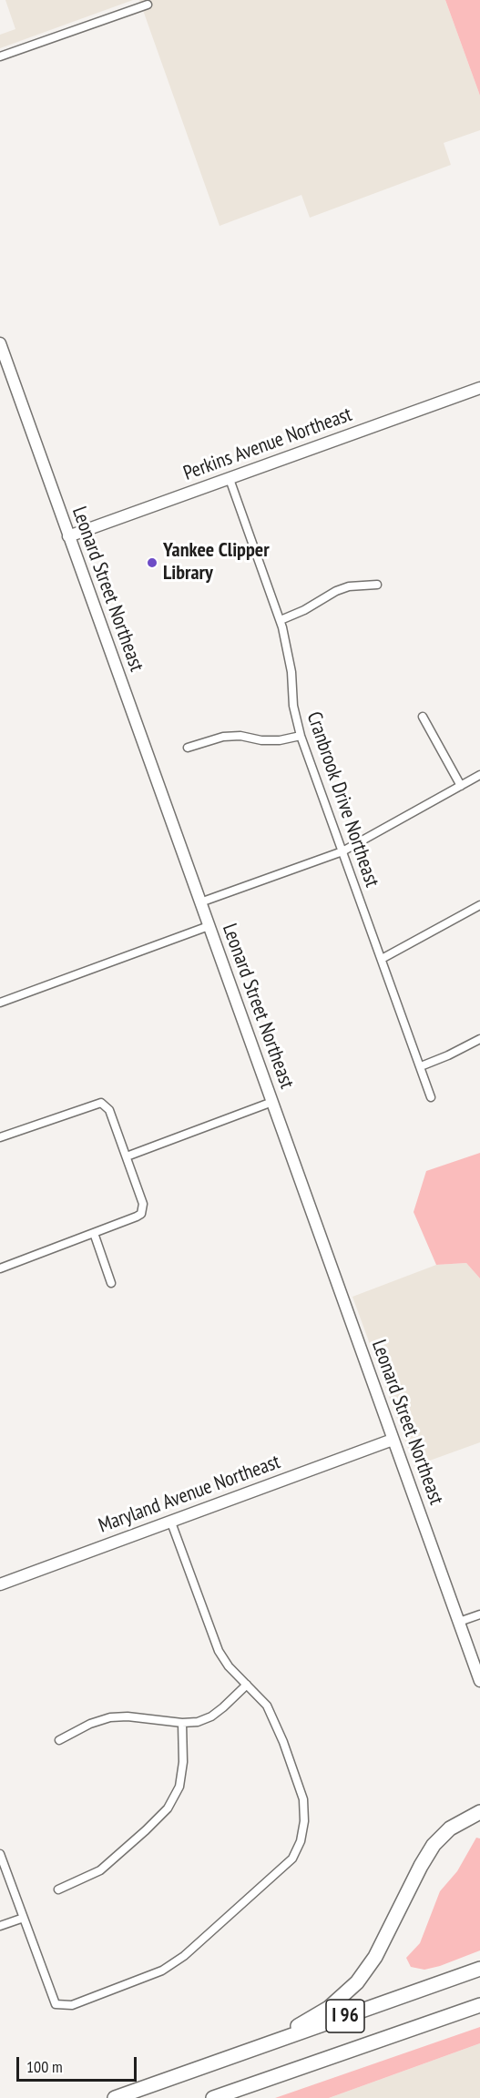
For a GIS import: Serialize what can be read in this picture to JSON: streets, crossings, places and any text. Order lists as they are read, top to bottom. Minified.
{"streets":{"highway":["I 96"],"main road":["Perkins Avenue Northeast","Leonard Street Northeast","Maryland Avenue Northeast"],"street":["Cranbrook Drive Northeast"]},"crossings":[["Perkins Avenue Northeast","Leonard Street Northeast"],["Perkins Avenue Northeast","Cranbrook Drive Northeast"],["Leonard Street Northeast","Maryland Avenue Northeast"]],"places":["Yankee Clipper Library"],"scale_bar":"100 m"}
